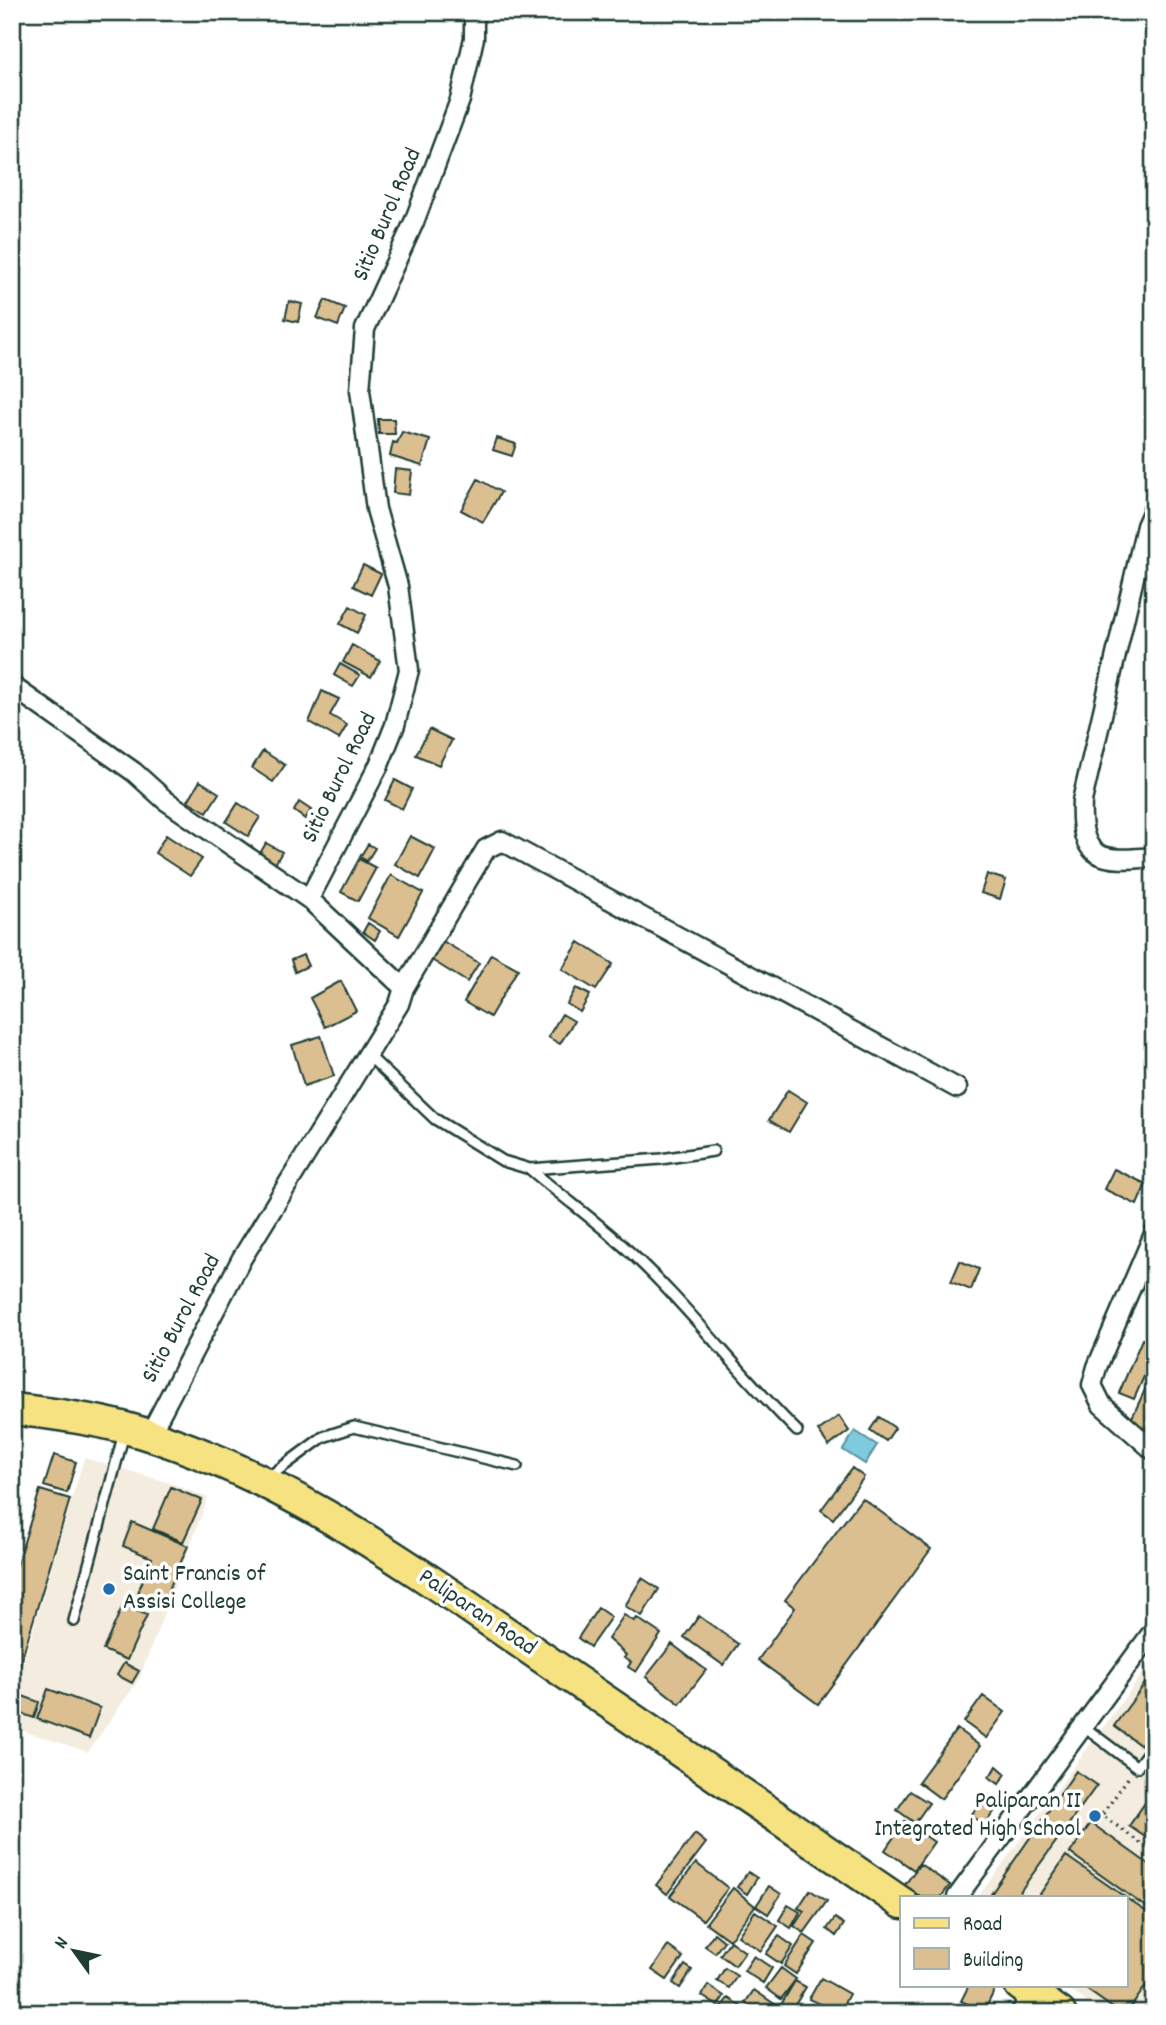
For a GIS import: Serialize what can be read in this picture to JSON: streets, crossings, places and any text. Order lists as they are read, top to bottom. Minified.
{"streets":{"main road":["Paliparan Road"],"street":["Sitio Burol Road"]},"crossings":[["Sitio Burol Road","Paliparan Road"]],"places":["Saint Francis of Assisi College","Paliparan II Integrated High School"],"legend":["Road","Building"],"north":"top left"}
